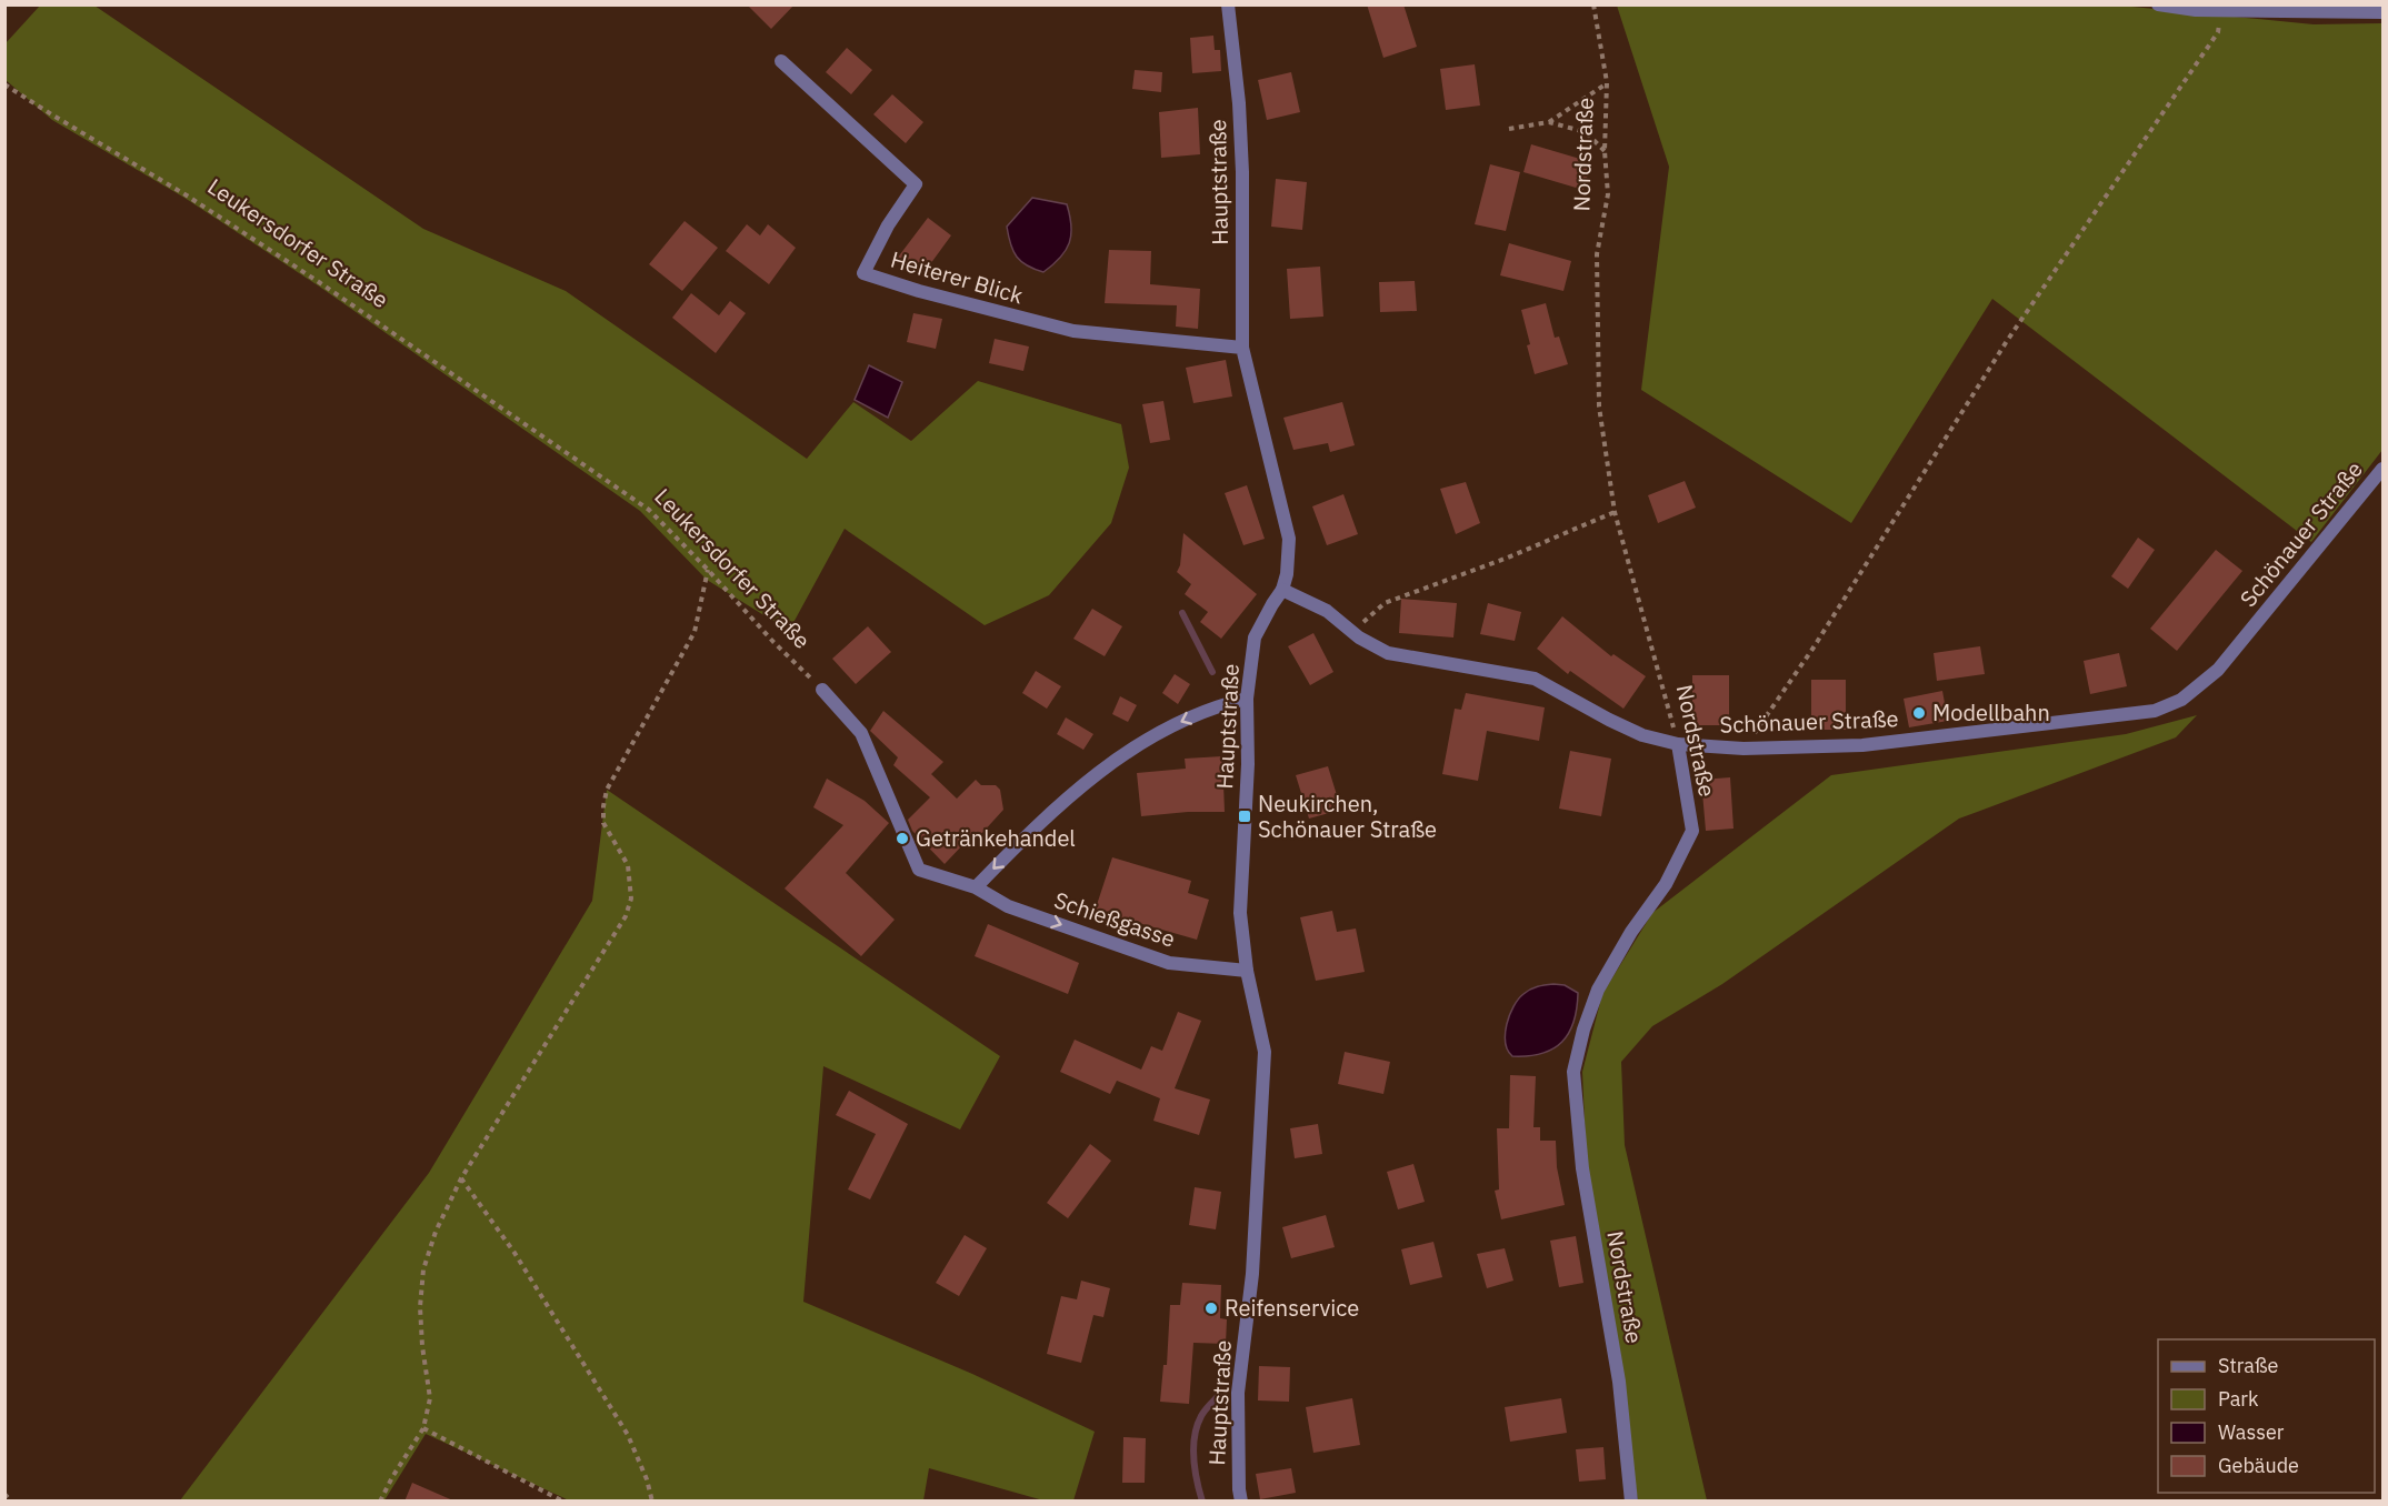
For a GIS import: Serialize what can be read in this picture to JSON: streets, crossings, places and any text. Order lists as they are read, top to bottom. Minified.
{"streets":{"street":["Nordstraße","Hauptstraße","Heiterer Blick","Schönauer Straße","Schießgasse"],"path":["Leukersdorfer Straße"]},"crossings":[["Nordstraße","Schönauer Straße"],["Hauptstraße","Heiterer Blick"],["Hauptstraße","Schönauer Straße"],["Hauptstraße","Schießgasse"]],"one_way":["Schießgasse"],"places":{"other":["Modellbahn","Getränkehandel","Reifenservice"],"transit":["Neukirchen, Schönauer Straße"]},"legend":["Straße","Park","Wasser","Gebäude"]}
